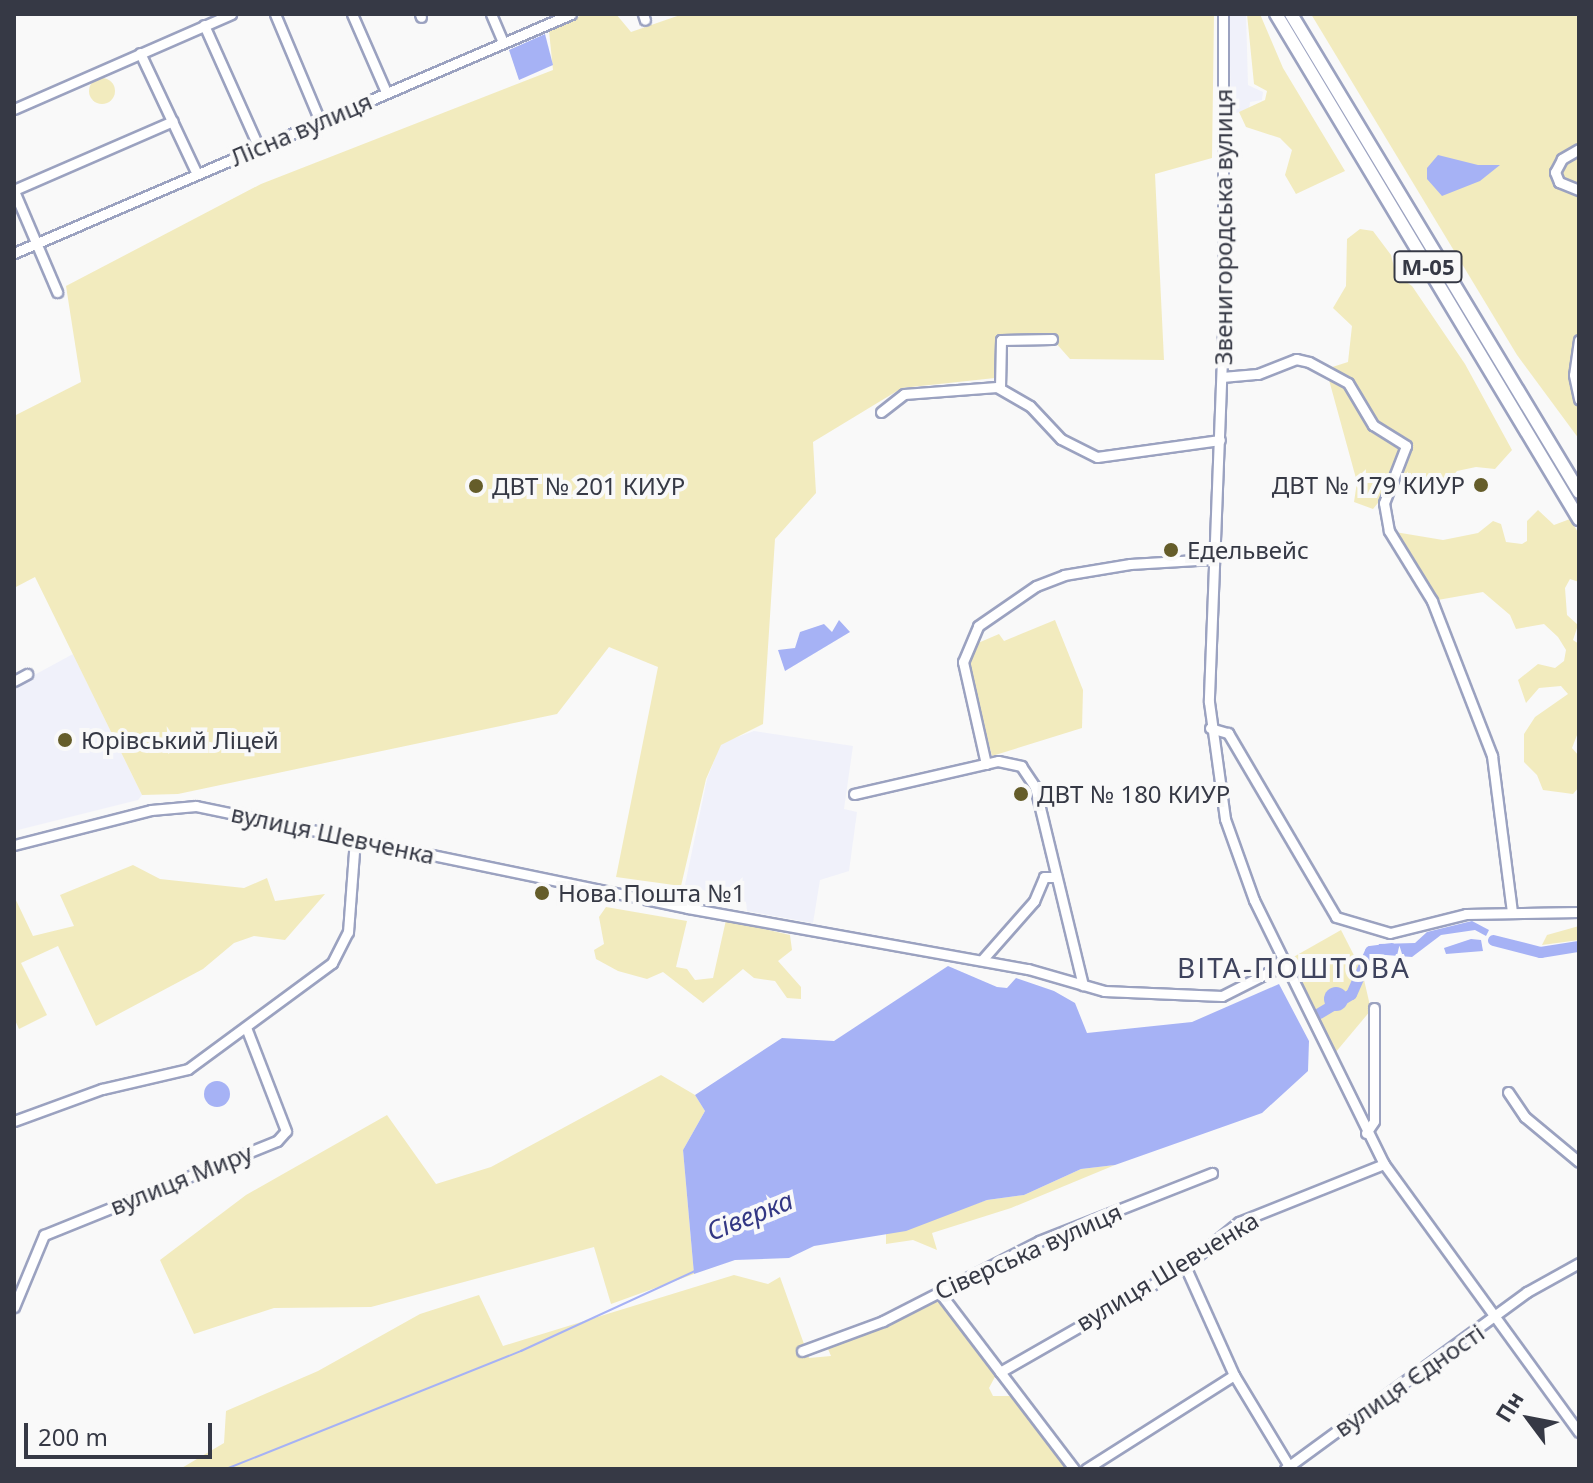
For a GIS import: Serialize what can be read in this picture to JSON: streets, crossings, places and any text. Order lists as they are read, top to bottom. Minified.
{"streets":{"highway":["М-05"],"street":["Лісна вулиця","Звенигородська вулиця","вулиця Шевченка","вулиця Миру","Сіверська вулиця","вулиця Єдності"]},"crossings":[["Звенигородська вулиця","вулиця Шевченка"],["Звенигородська вулиця","вулиця Єдності"]],"districts":["ВІТА-ПОШТОВА"],"water":["Сіверка"],"places":["ДВТ № 179 КИУР","ДВТ № 201 КИУР","Едельвейс","Юрівський Ліцей","ДВТ № 180 КИУР","Нова Пошта №1"],"scale_bar":"200 m","north":"top left"}
